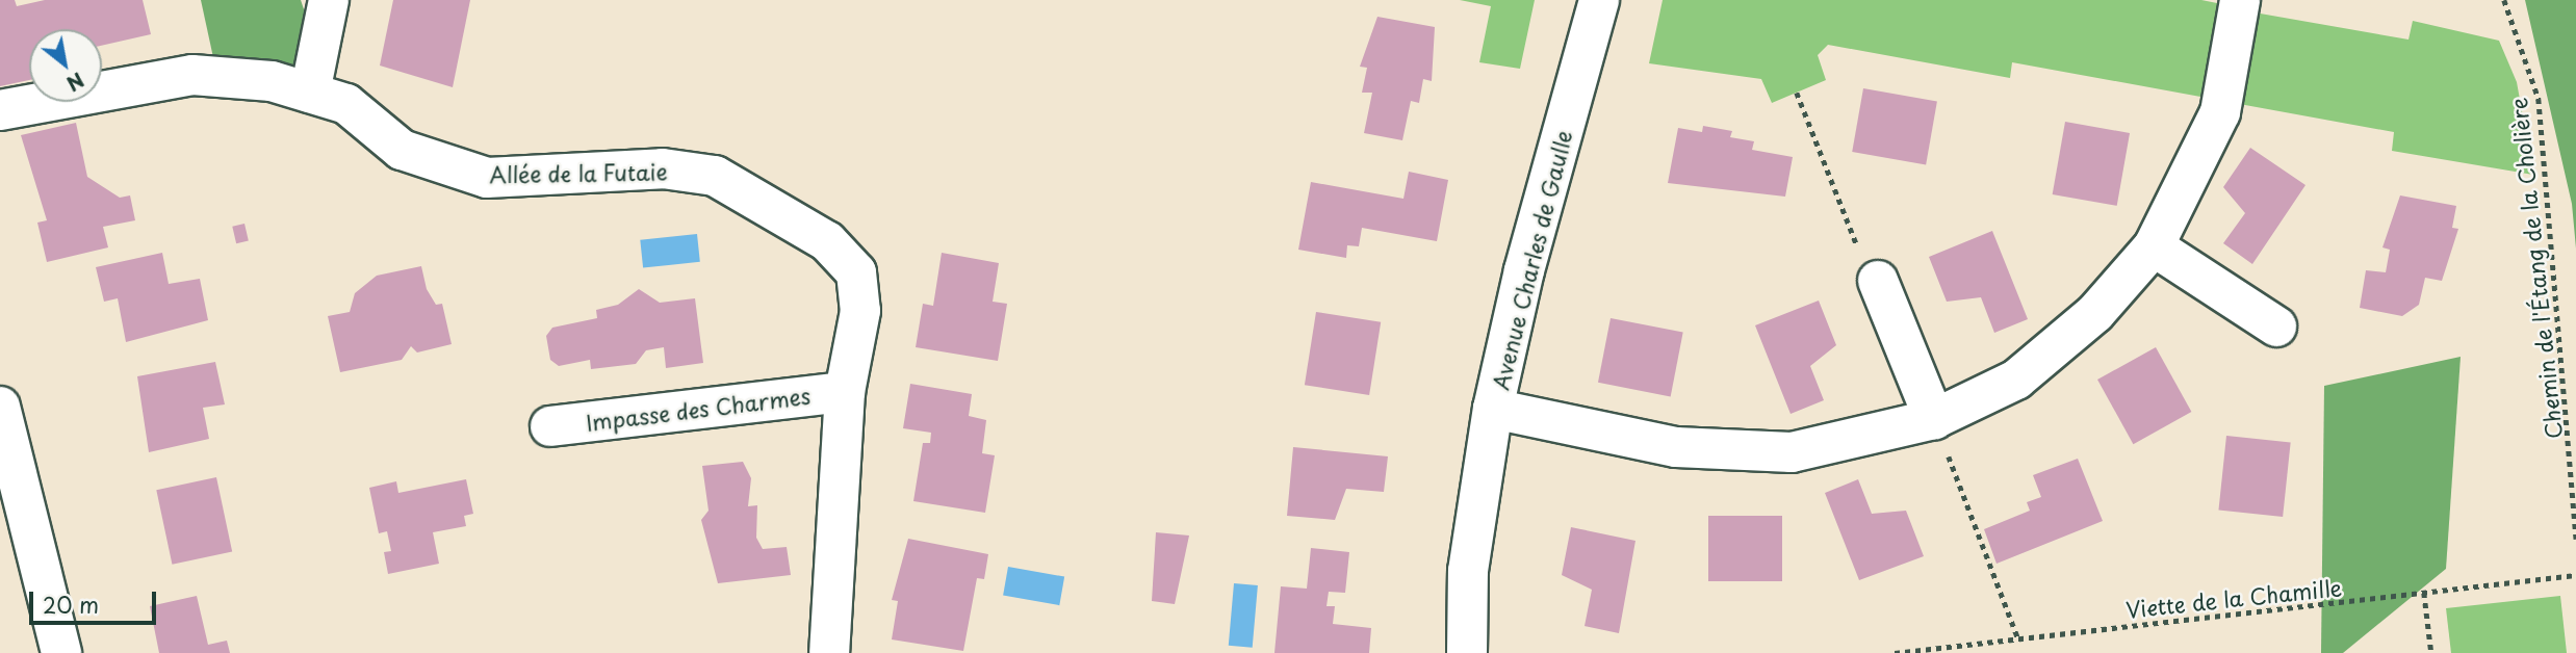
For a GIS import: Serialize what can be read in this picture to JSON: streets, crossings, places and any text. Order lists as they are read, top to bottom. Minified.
{"streets":{"street":["Allée de la Futaie","Avenue Charles de Gaulle","Impasse des Charmes"],"path":["Chemin de l'Étang de la Cholière","Viette de la Chamille"]},"crossings":[["Allée de la Futaie","Impasse des Charmes"]],"scale_bar":"20 m","north":"bottom right"}
